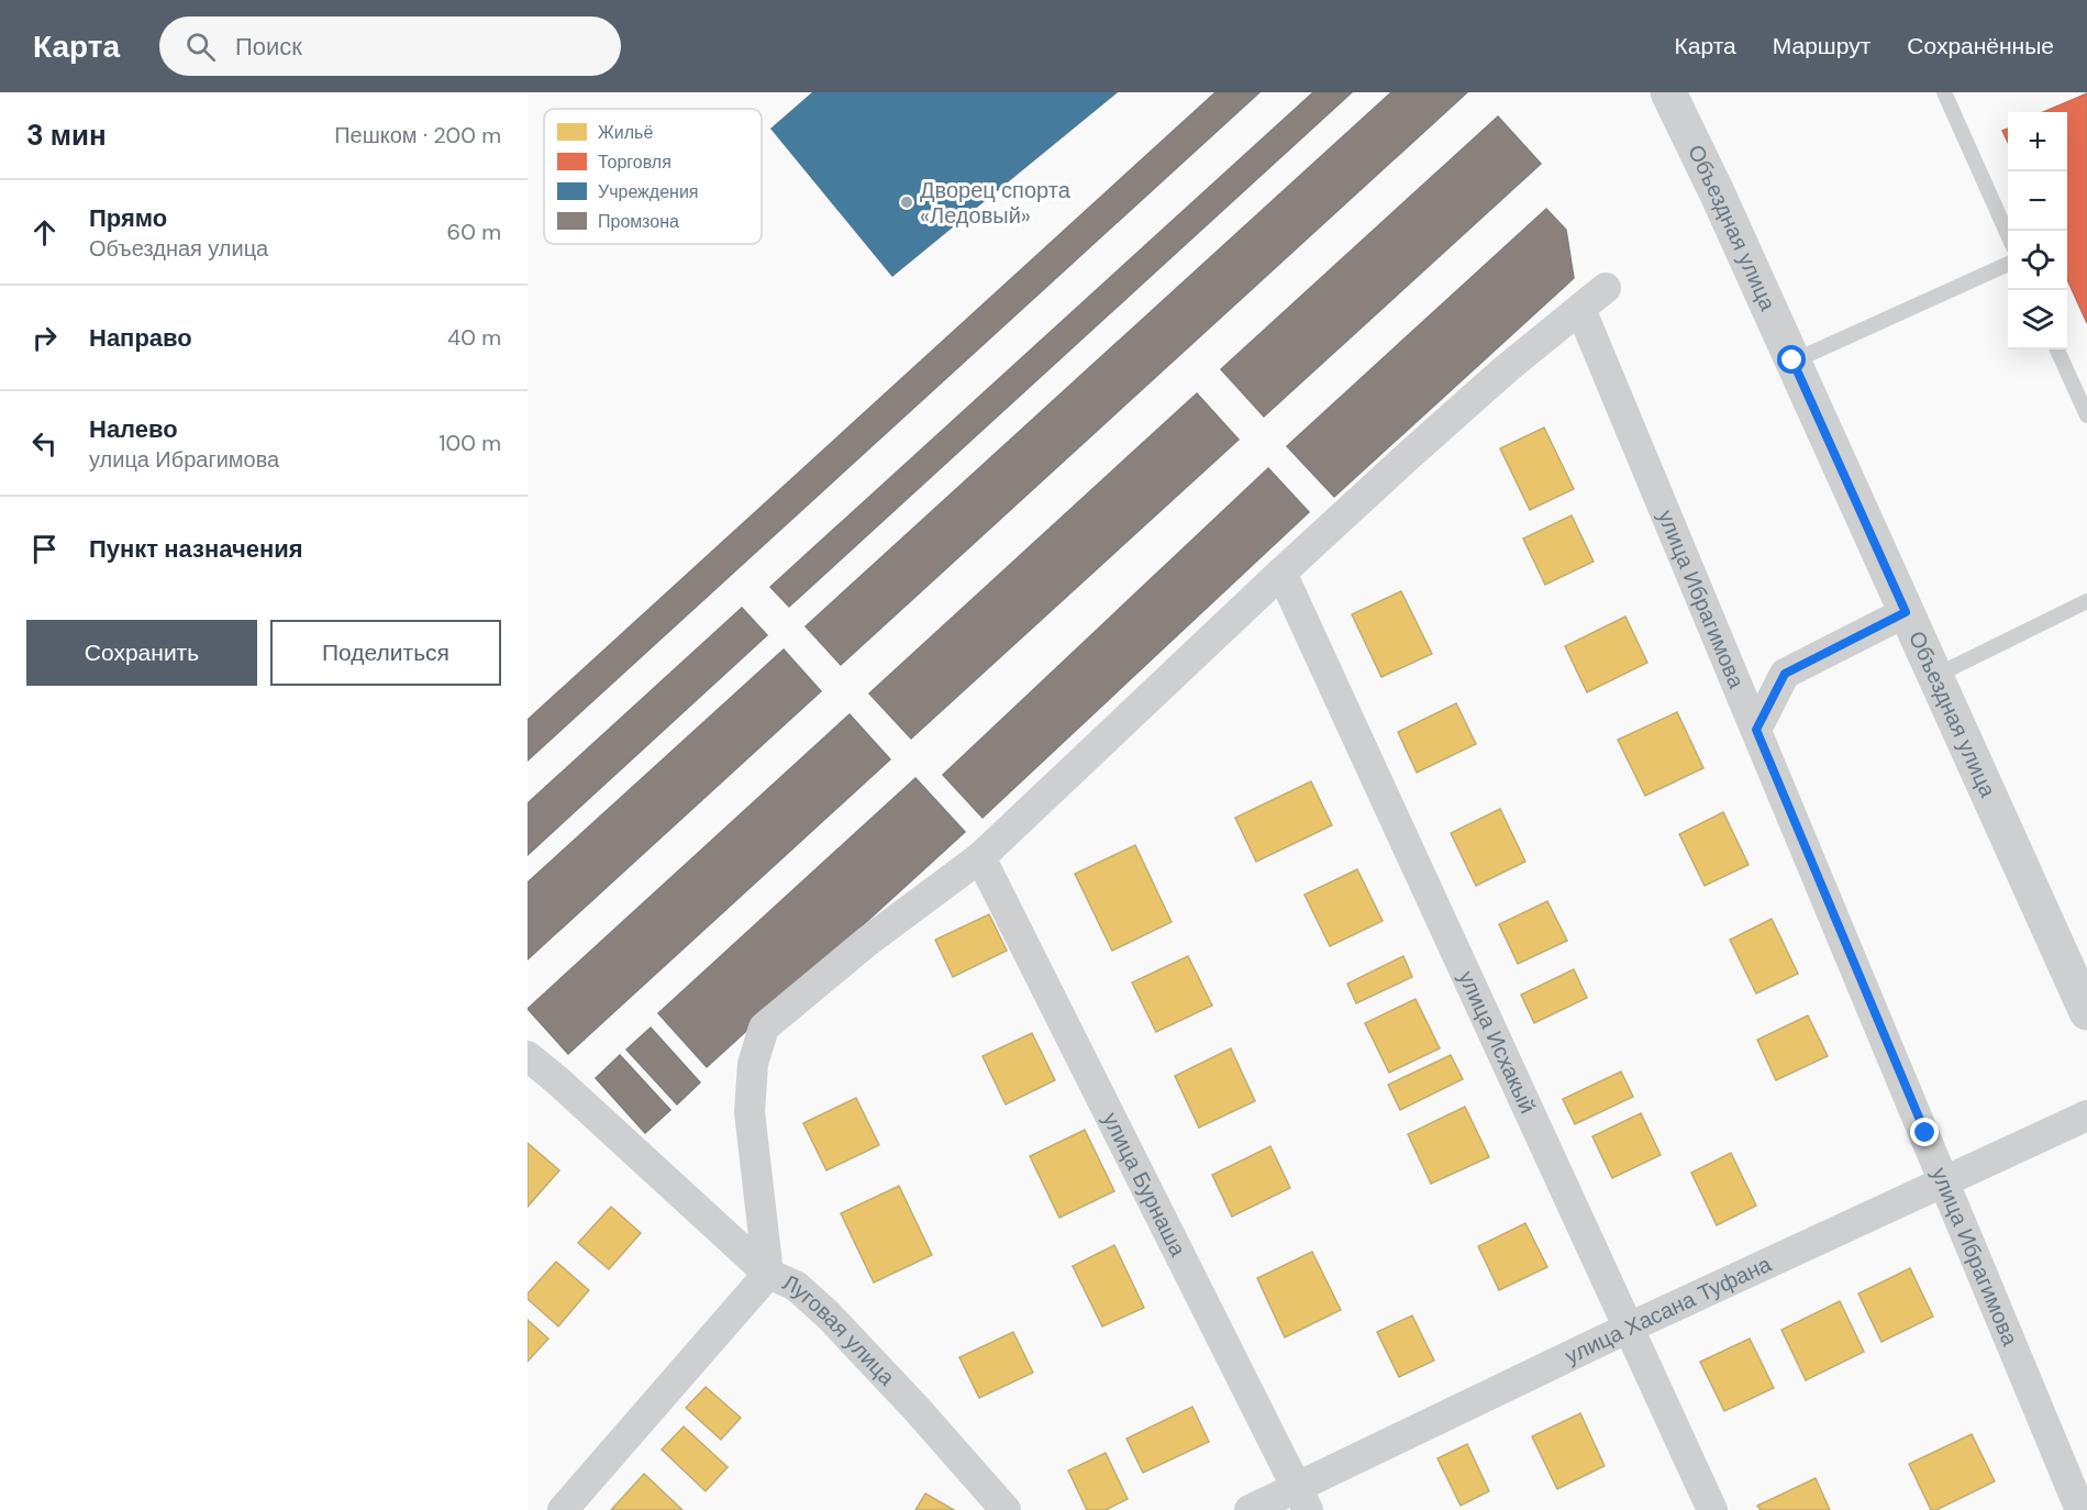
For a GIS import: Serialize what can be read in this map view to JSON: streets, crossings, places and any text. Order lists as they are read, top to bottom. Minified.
{"streets":{"street":["Объездная улица","улица Ибрагимова","улица Исхакый","улица Бурнаша","улица Хасана Туфана","Луговая улица"]},"crossings":[["улица Ибрагимова","улица Хасана Туфана"],["улица Исхакый","улица Хасана Туфана"],["улица Бурнаша","улица Хасана Туфана"]],"places":["Дворец спорта «Ледовый»"],"legend":["Жильё","Торговля","Учреждения","Промзона"],"page":{"header":"Карта","search":"Поиск","nav":["Карта","Маршрут","Сохранённые"],"heading":["3 мин","Пешком · 200 m"],"map_buttons":["+","−"],"list":[["Прямо","Объездная улица","60 m"],["Направо","40 m"],["Налево","улица Ибрагимова","100 m"],"Пункт назначения"],"buttons":["Сохранить","Поделиться"]}}
